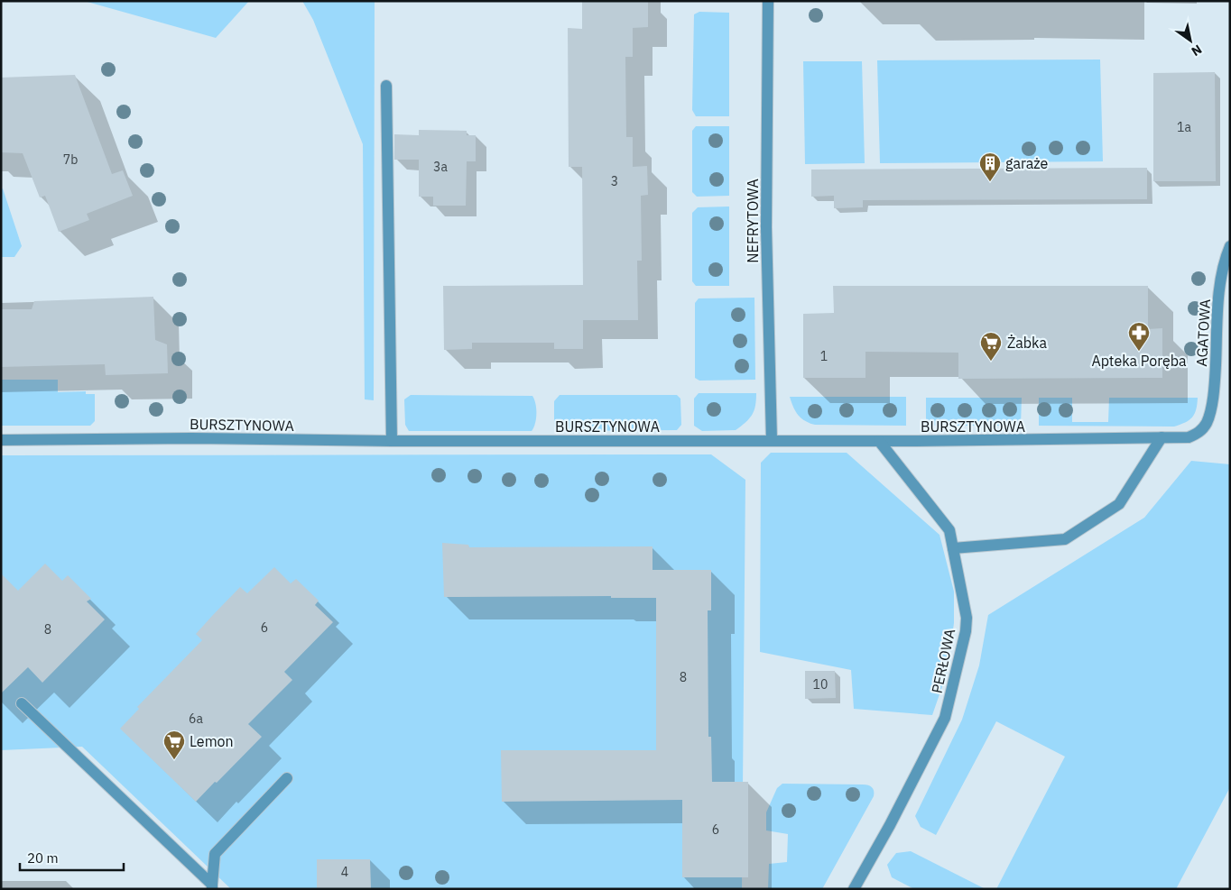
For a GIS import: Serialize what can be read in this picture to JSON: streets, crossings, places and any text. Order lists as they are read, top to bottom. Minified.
{"streets":{"street":["NEFRYTOWA","AGATOWA","BURSZTYNOWA","PERŁOWA"]},"crossings":[["NEFRYTOWA","BURSZTYNOWA"],["AGATOWA","BURSZTYNOWA"],["BURSZTYNOWA","PERŁOWA"]],"places":{"building":["garaże"],"pharmacy":["Apteka Poręba"],"supermarket":["Żabka","Lemon"]},"house_numbers":["1a","7b","3a","3","1","6","8","8","10","6a","6","4"],"scale_bar":"20 m","north":"bottom right"}
